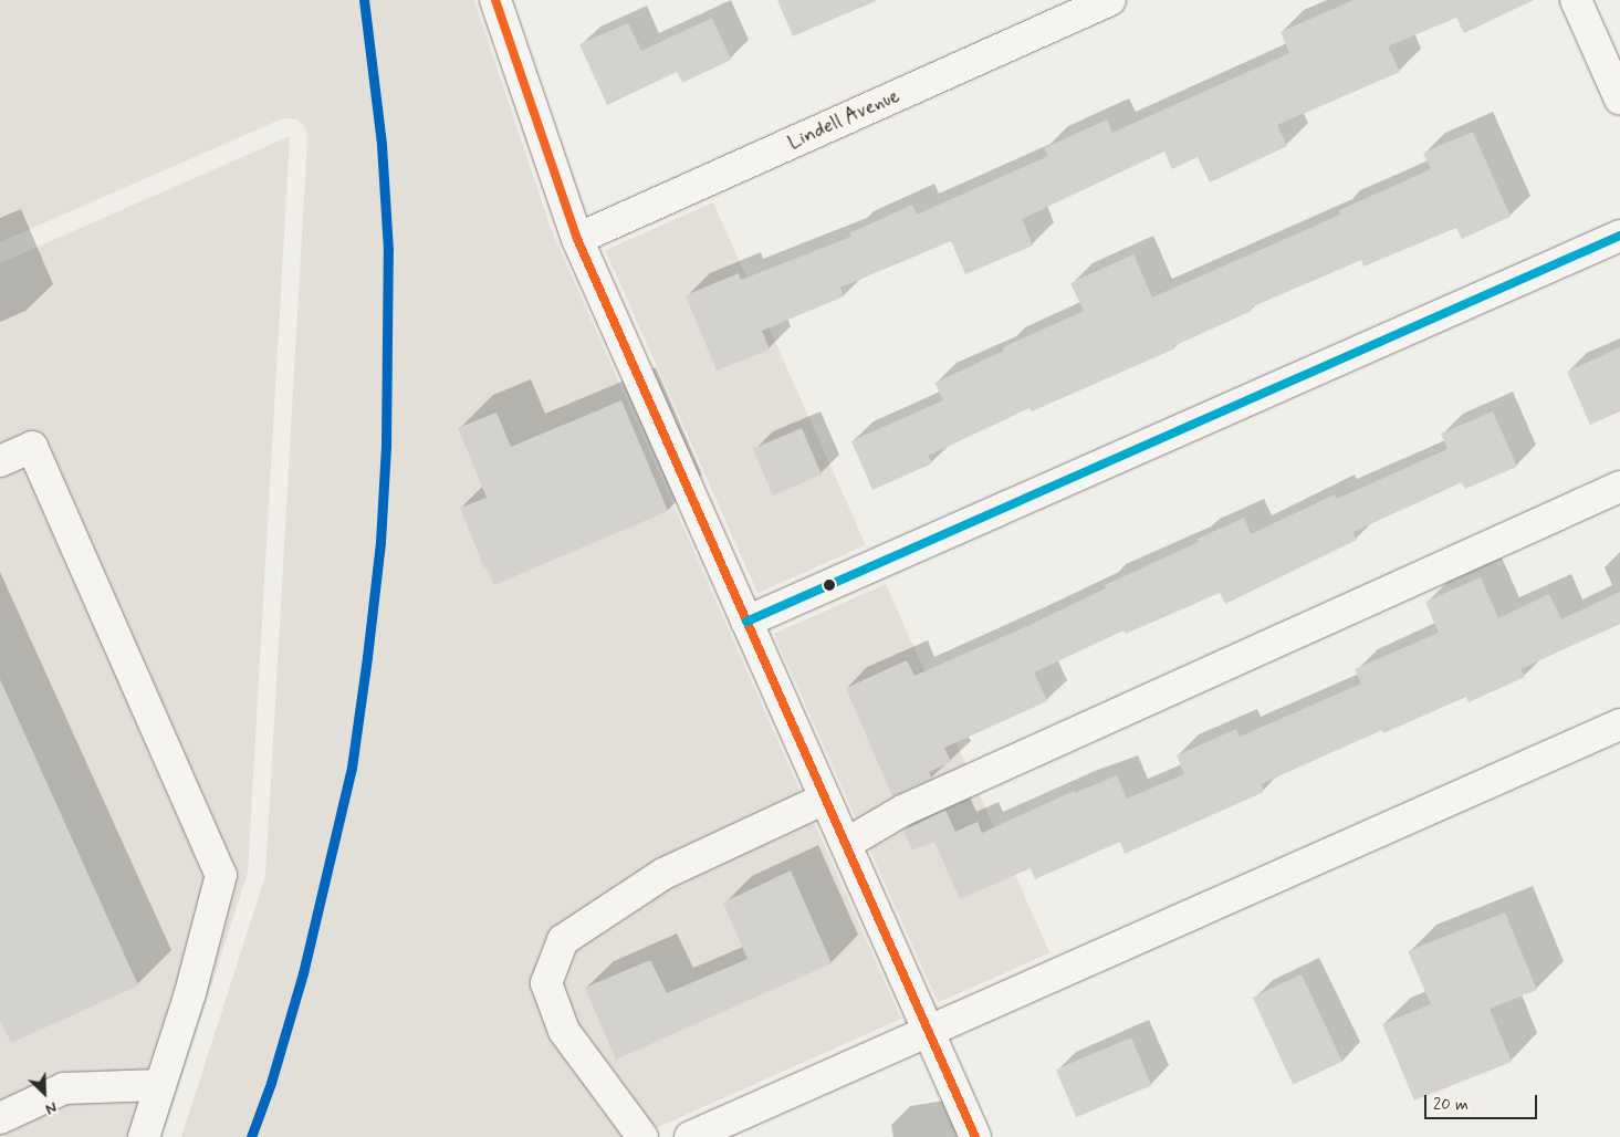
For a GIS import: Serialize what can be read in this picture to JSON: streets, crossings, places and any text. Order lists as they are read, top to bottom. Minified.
{"streets":{"street":["Lindell Avenue"]},"scale_bar":"20 m","north":"bottom right"}
